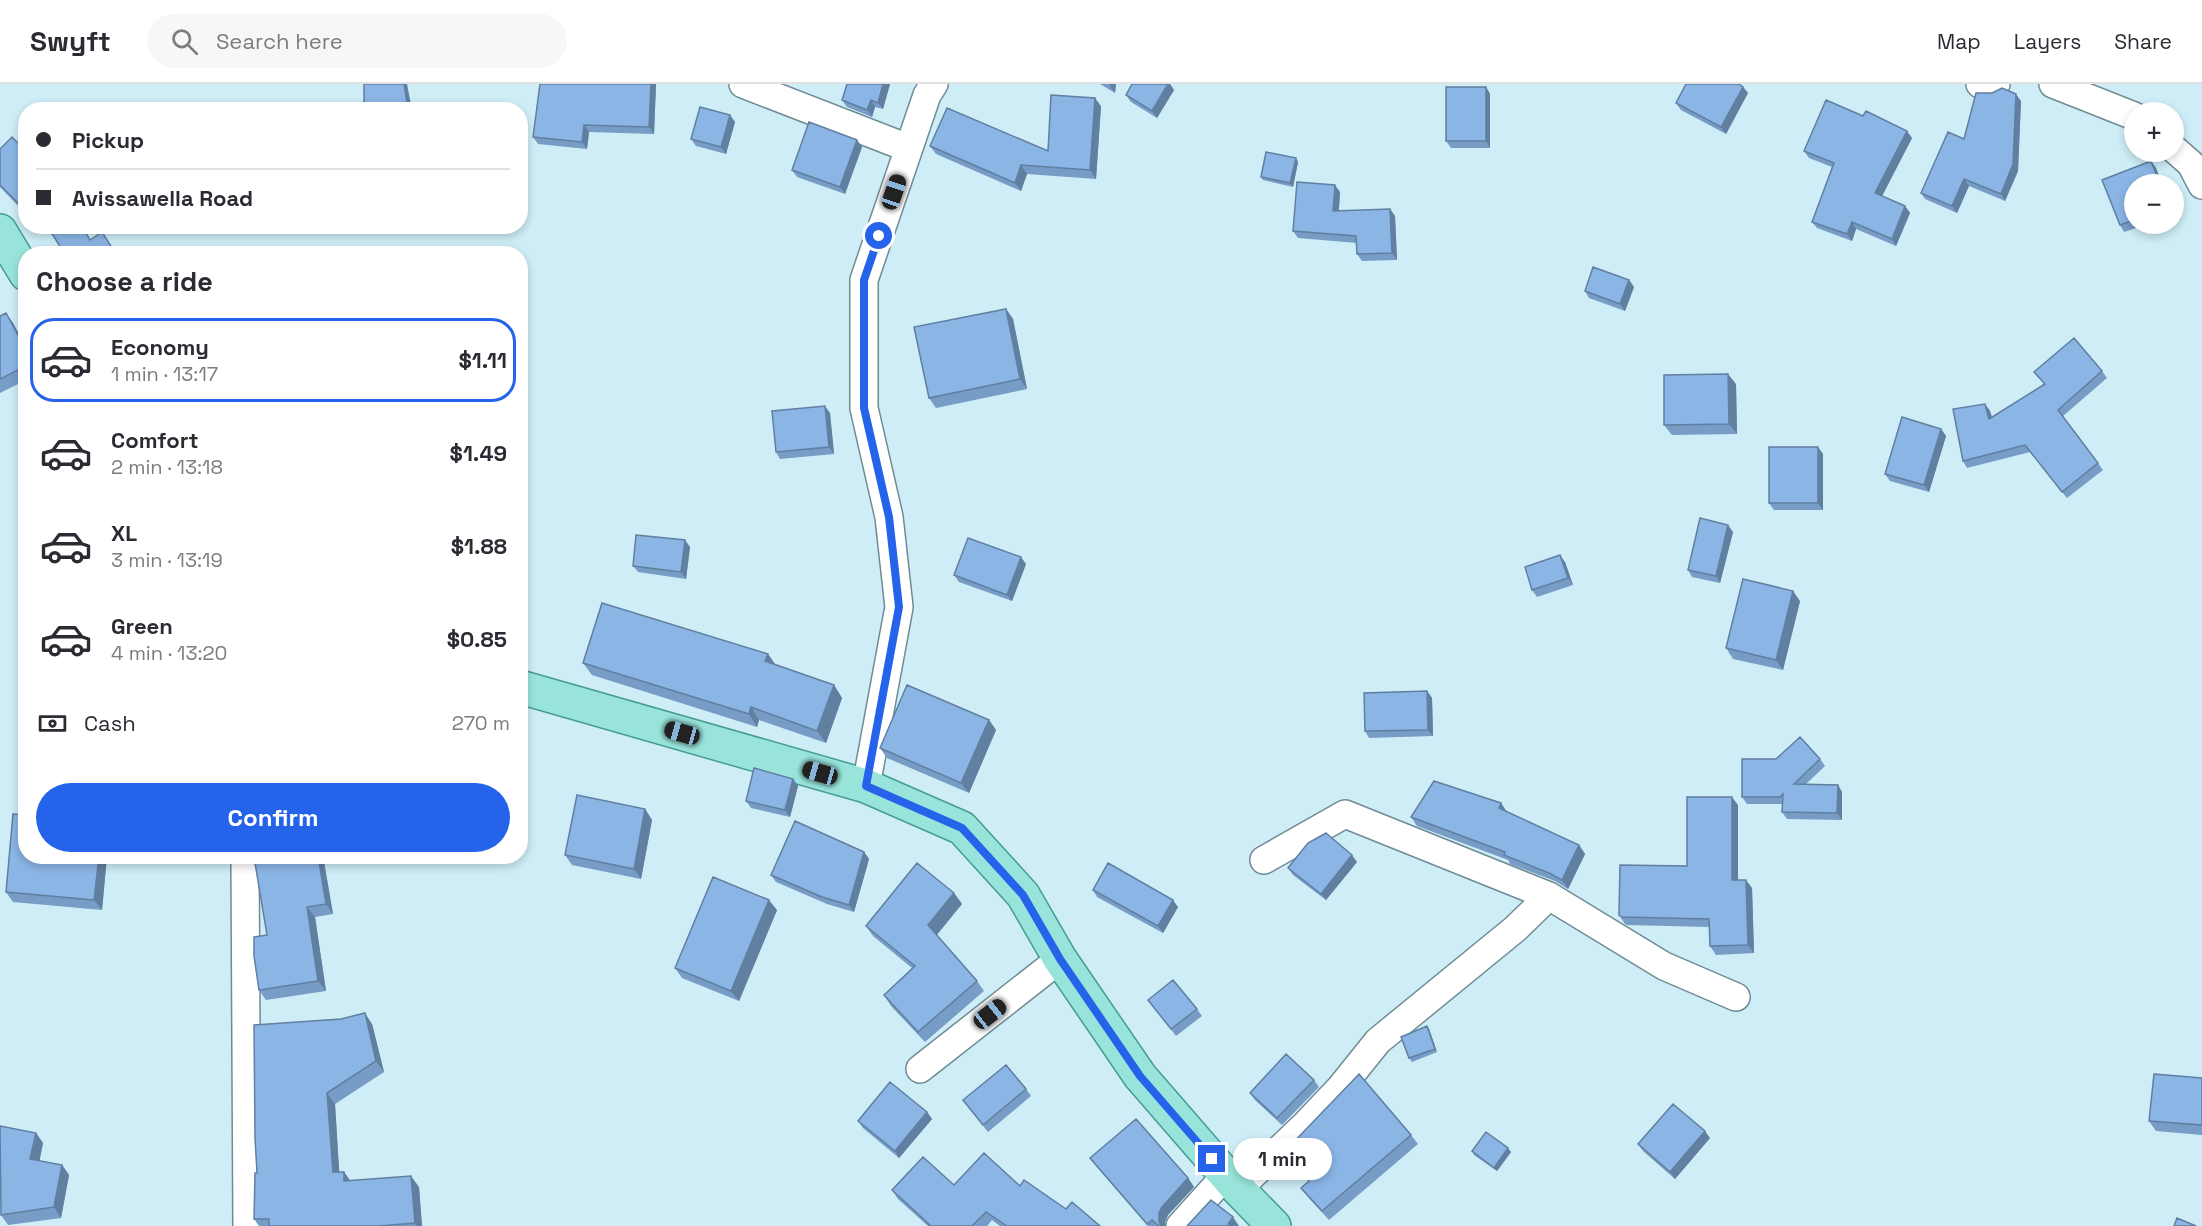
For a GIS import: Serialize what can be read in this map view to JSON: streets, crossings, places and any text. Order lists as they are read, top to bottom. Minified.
{"page":{"header":"Swyft","search":"Search here","nav":["Map","Layers","Share"],"map_buttons":["+","−"],"banner":["Pickup","Avissawella Road"],"heading":"Choose a ride","list":[{"name":"Economy","note":"1 min · 13:17","value":"$1.11"},{"name":"Comfort","note":"2 min · 13:18","value":"$1.49"},{"name":"XL","note":"3 min · 13:19","value":"$1.88"},{"name":"Green","note":"4 min · 13:20","value":"$0.85"}],"pay":["Cash","270 m"],"buttons":"Confirm","bubble":"1 min"}}
